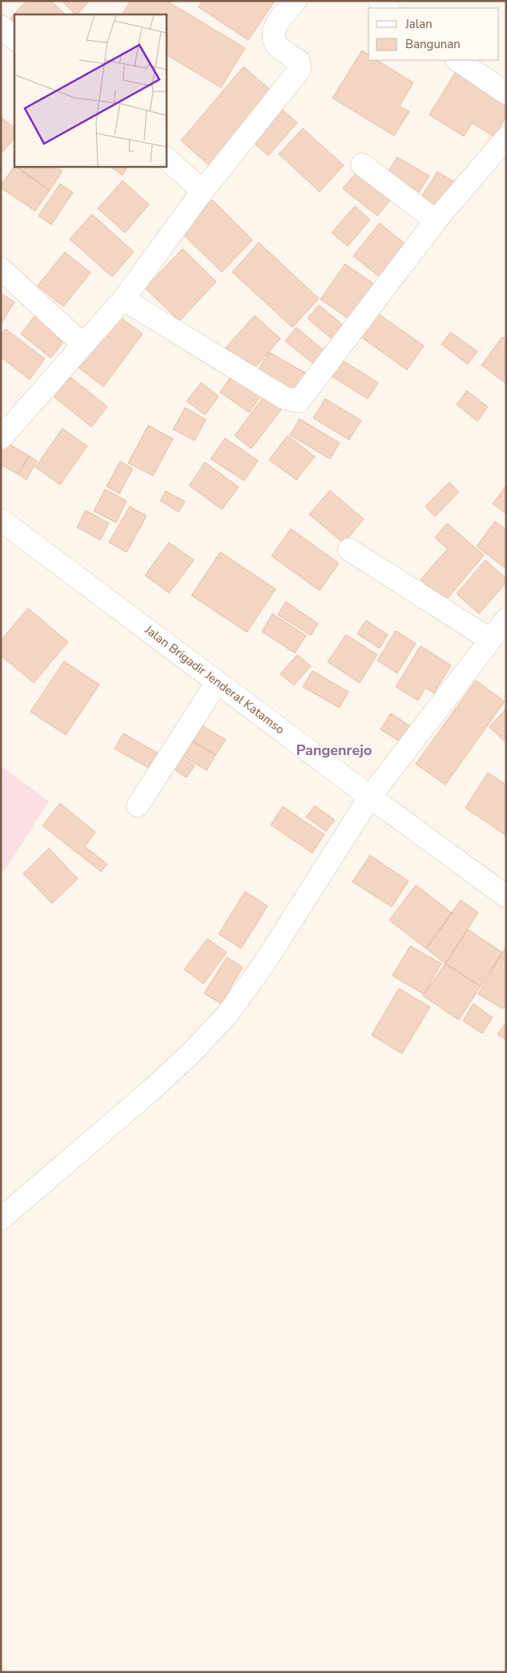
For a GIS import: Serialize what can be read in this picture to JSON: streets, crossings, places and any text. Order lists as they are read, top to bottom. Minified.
{"streets":{"street":["Jalan Brigadir Jenderal Katamso"]},"districts":["Pangenrejo"],"legend":["Jalan","Bangunan"]}
